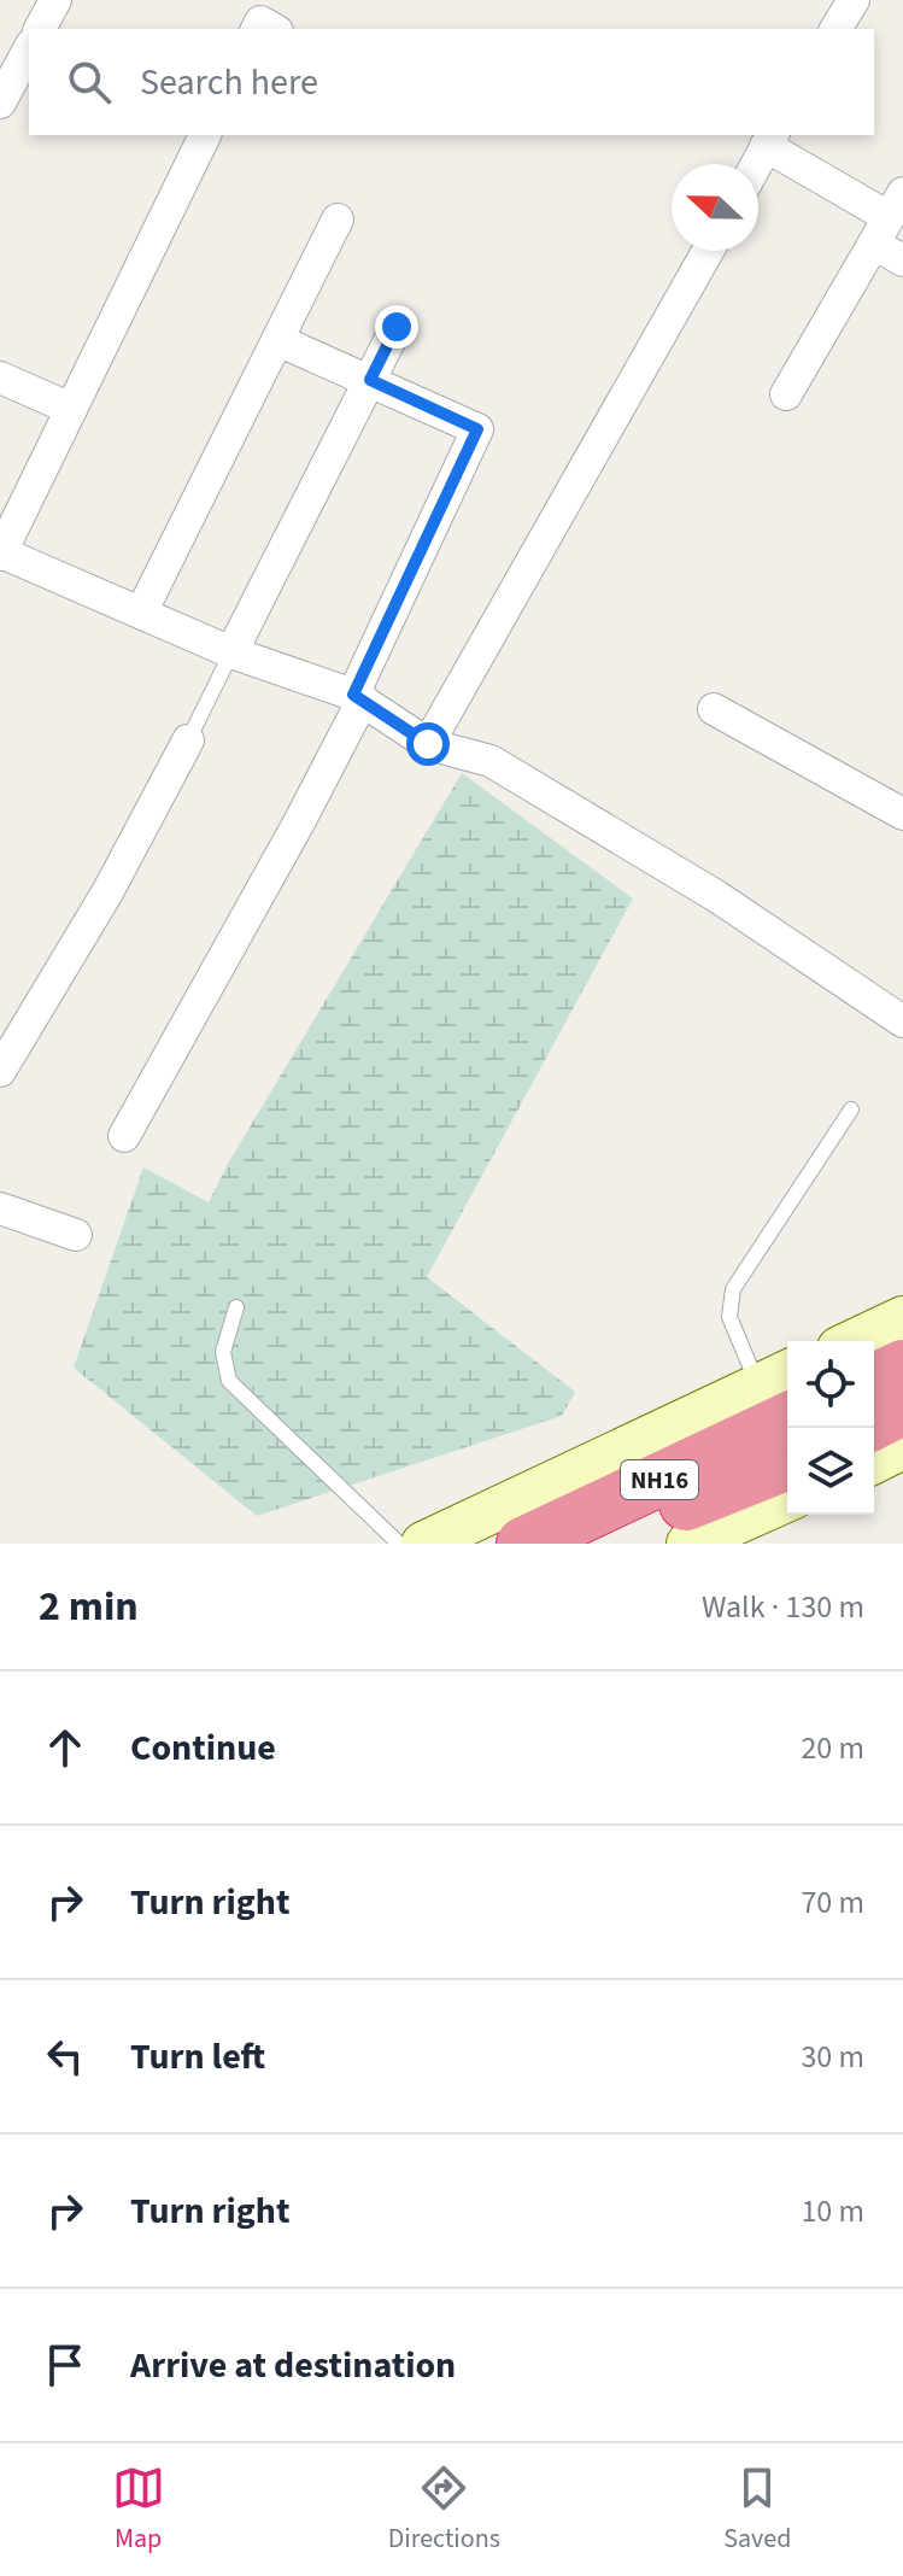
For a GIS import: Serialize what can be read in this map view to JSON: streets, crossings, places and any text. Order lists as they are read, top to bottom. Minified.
{"streets":{"highway":["NH16"]},"north":"left","page":{"search":"Search here","heading":["2 min","Walk · 130 m"],"list":[["Continue","20 m"],["Turn right","70 m"],["Turn left","30 m"],["Turn right","10 m"],"Arrive at destination"],"nav":["Map","Directions","Saved"]}}
